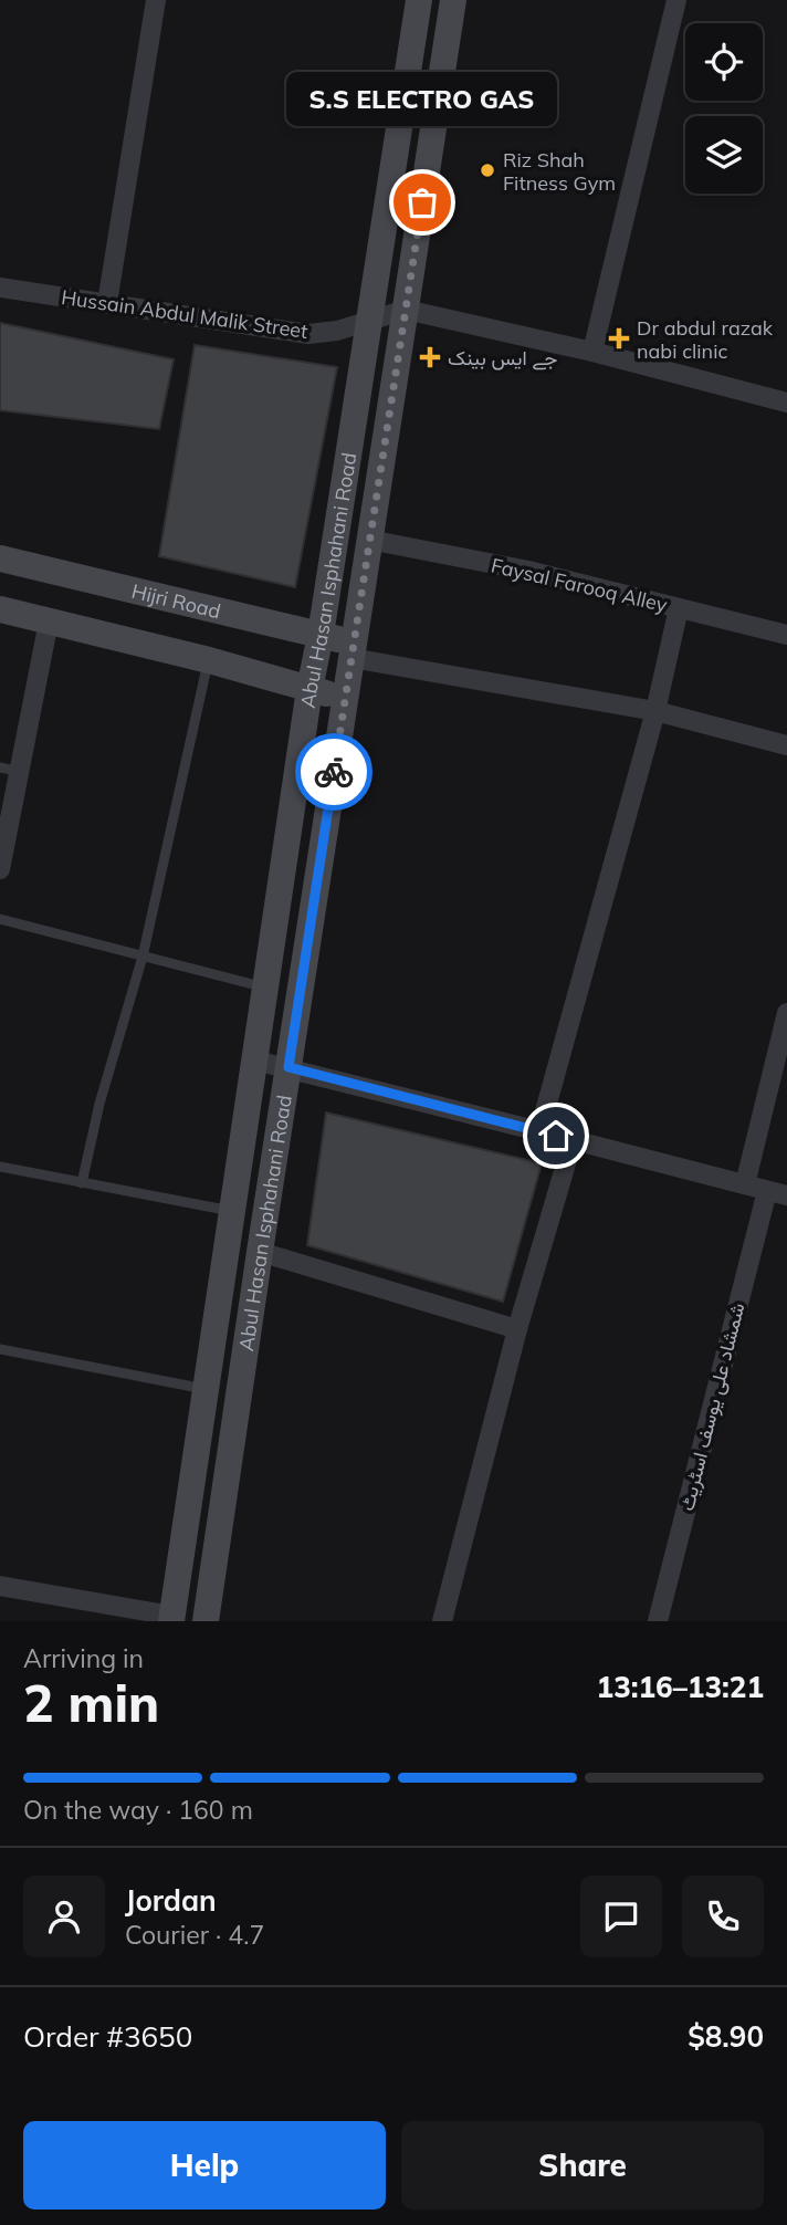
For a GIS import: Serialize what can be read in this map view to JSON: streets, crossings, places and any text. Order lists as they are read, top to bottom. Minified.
{"streets":{"main road":["Abul Hasan Isphahani Road","Hijri Road"],"street":["Hussain Abdul Malik Street","Faysal Farooq Alley","شمشاد علی یوسف اسٹریٹ"]},"crossings":[["Hussain Abdul Malik Street","Abul Hasan Isphahani Road"],["Abul Hasan Isphahani Road","Faysal Farooq Alley"],["Abul Hasan Isphahani Road","Hijri Road"]],"places":{"other":["Riz Shah Fitness Gym","S.S ELECTRO GAS"],"health":["Dr abdul razak nabi clinic","جے ایس بینک"]},"page":{"bubble":"S.S ELECTRO GAS","heading":["2 min","Arriving in","13:16–13:21"],"panel":["Jordan","Courier · 4.7","Order #3650","$8.90"],"bar":"On the way · 160 m","buttons":["Help","Share"]}}
